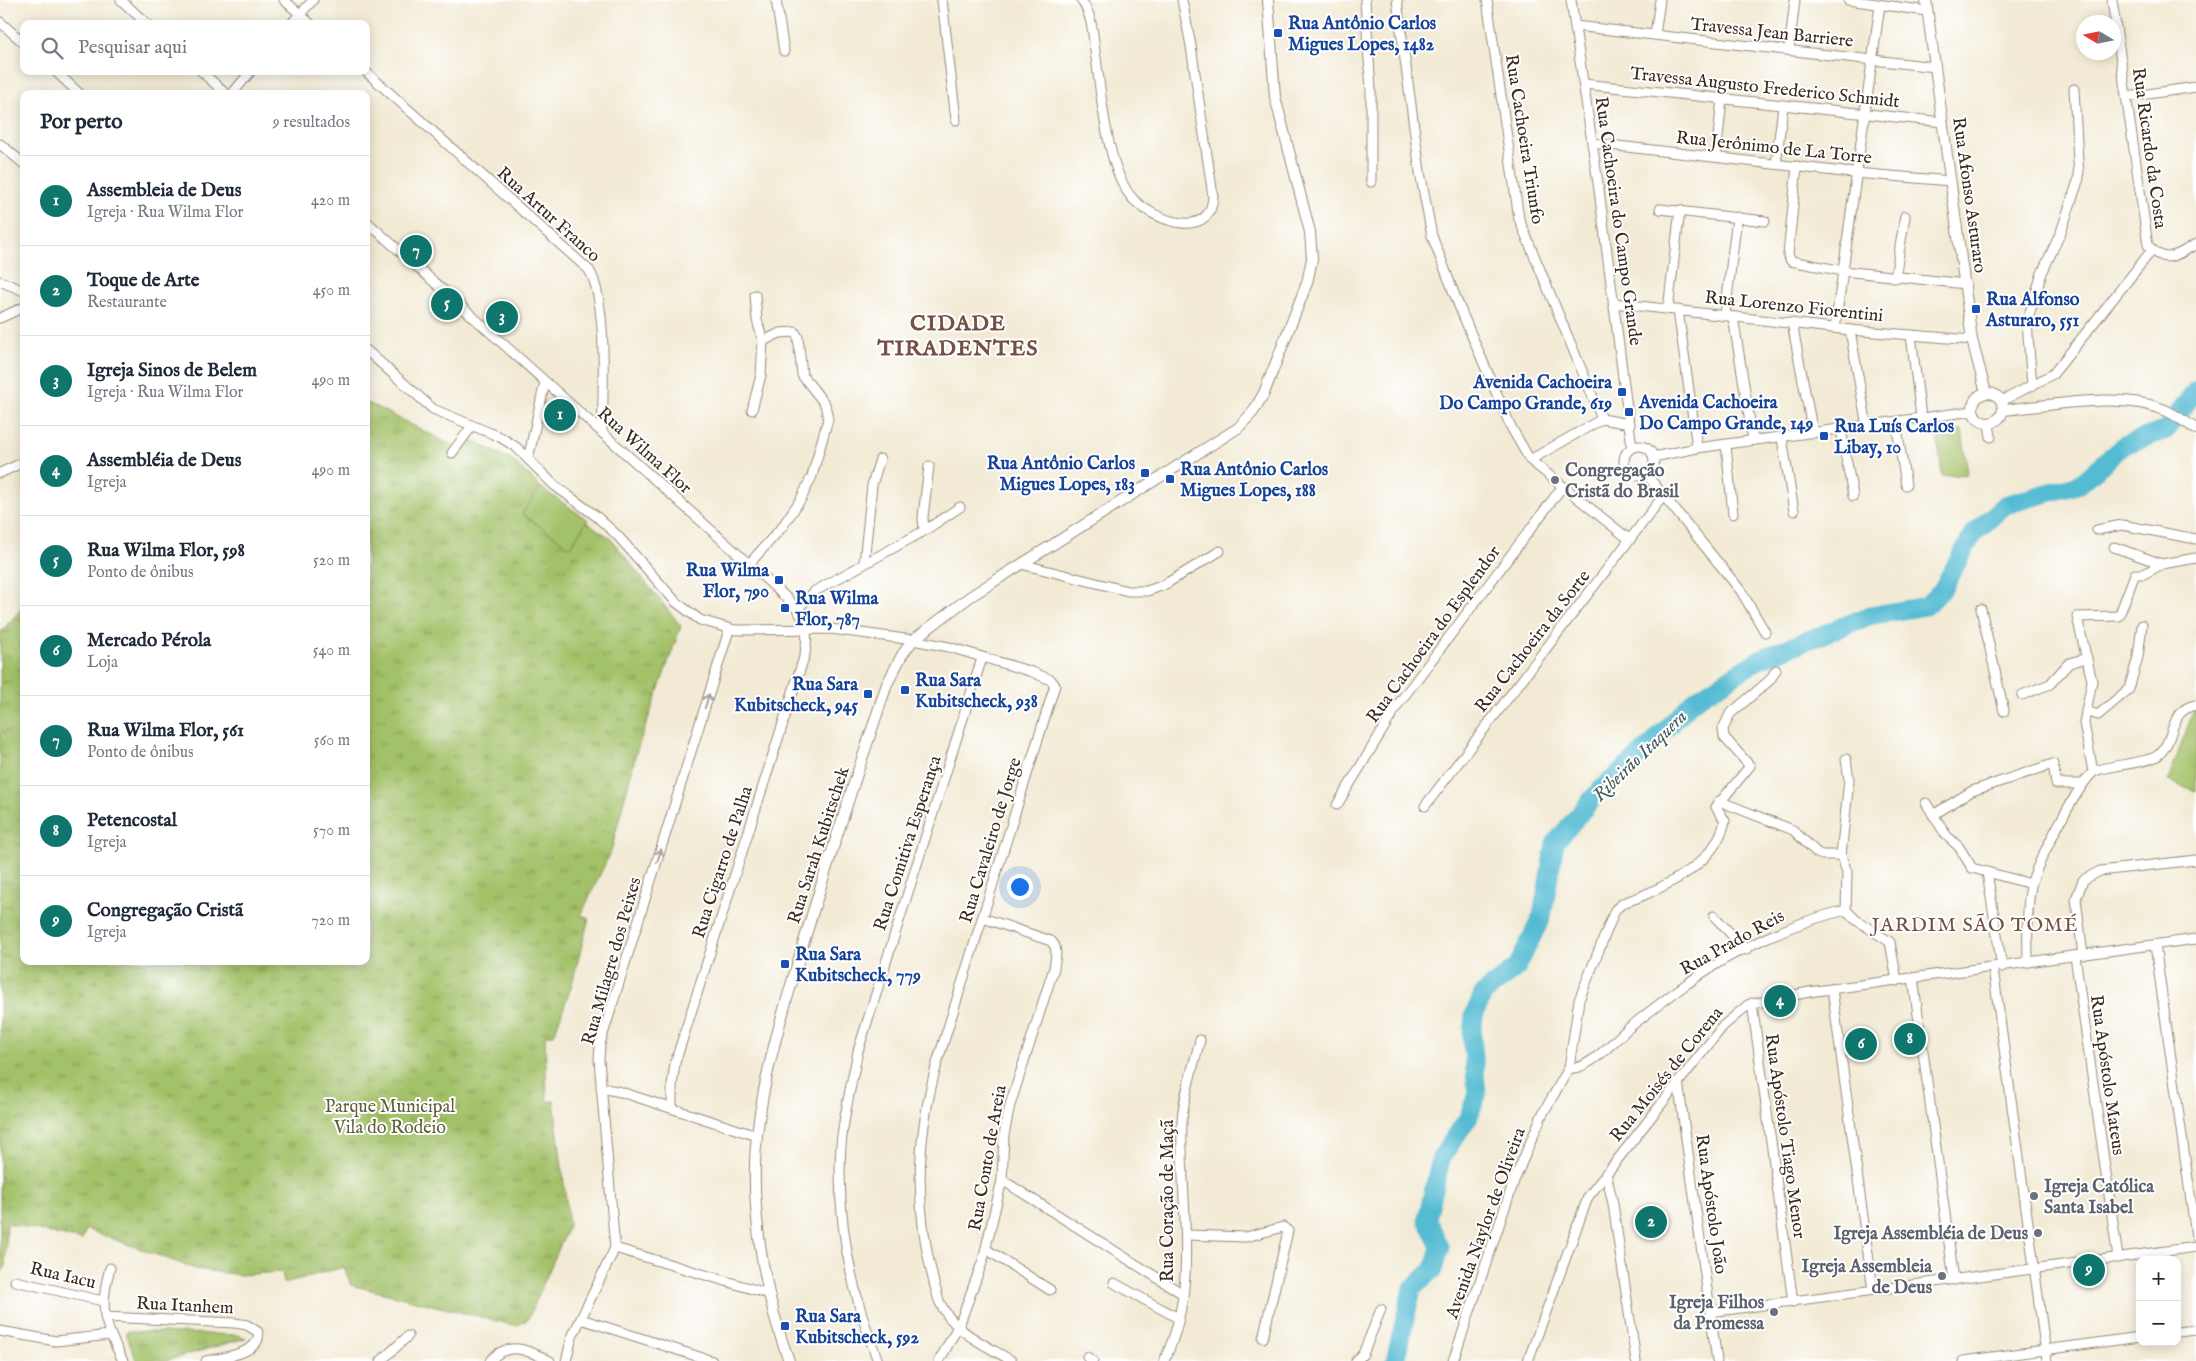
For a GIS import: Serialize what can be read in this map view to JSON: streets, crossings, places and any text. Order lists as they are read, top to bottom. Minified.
{"streets":{"street":["Travessa Jean Barriere","Travessa Augusto Frederico Schmidt","Rua Cachoeira Triunfo","Rua Jerônimo de La Torre","Rua Ricardo da Costa","Rua Afonso Asturaro","Rua Artur Franco","Rua Cachoeira do Campo Grande","Rua Lorenzo Fiorentini","Rua Wilma Flor","Rua Cachoeira do Esplendor","Rua Cachoeira da Sorte","Rua Cavaleiro de Jorge","Rua Comitiva Esperança","Rua Sarah Kubitschek","Rua Cigarro de Palha","Rua Prado Reis","Rua Milagre dos Peixes","Rua Moisés de Corena","Rua Apóstolo Mateus","Rua Apóstolo Tiago Menor","Rua Conto de Areia","Rua Coração de Maçã","Rua Apóstolo João","Avenida Naylor de Oliveira","Rua Iacu","Rua Itanhem"]},"crossings":[["Travessa Jean Barriere","Rua Afonso Asturaro"],["Travessa Jean Barriere","Rua Cachoeira do Campo Grande"],["Travessa Augusto Frederico Schmidt","Rua Afonso Asturaro"],["Travessa Augusto Frederico Schmidt","Rua Cachoeira do Campo Grande"],["Rua Jerônimo de La Torre","Rua Afonso Asturaro"],["Rua Jerônimo de La Torre","Rua Cachoeira do Campo Grande"],["Rua Afonso Asturaro","Rua Lorenzo Fiorentini"],["Rua Artur Franco","Rua Wilma Flor"],["Rua Cachoeira do Campo Grande","Rua Lorenzo Fiorentini"],["Rua Wilma Flor","Rua Cavaleiro de Jorge"],["Rua Wilma Flor","Rua Cigarro de Palha"],["Rua Cavaleiro de Jorge","Rua Comitiva Esperança"],["Rua Cavaleiro de Jorge","Rua Sarah Kubitschek"],["Rua Cavaleiro de Jorge","Rua Cigarro de Palha"],["Rua Cavaleiro de Jorge","Rua Milagre dos Peixes"],["Rua Cavaleiro de Jorge","Rua Conto de Areia"],["Rua Prado Reis","Avenida Naylor de Oliveira"],["Rua Moisés de Corena","Rua Apóstolo Mateus"],["Rua Moisés de Corena","Rua Apóstolo Tiago Menor"],["Rua Moisés de Corena","Rua Apóstolo João"]],"one_way":["Rua Milagre dos Peixes"],"districts":["CIDADE TIRADENTES","JARDIM SÃO TOMÉ"],"water":["Ribeirão Itaquera"],"parks":["Parque Municipal Vila do Rodeio"],"places":{"transit":["Rua Antônio Carlos Migues Lopes, 1482","Rua Alfonso Asturaro, 551","Avenida Cachoeira Do Campo Grande, 619","Avenida Cachoeira Do Campo Grande, 149","Rua Luís Carlos Libay, 10","Rua Antônio Carlos Migues Lopes, 183","Rua Antônio Carlos Migues Lopes, 188","Rua Wilma Flor, 790","Rua Wilma Flor, 787","Rua Sara Kubitscheck, 938","Rua Sara Kubitscheck, 945","Rua Sara Kubitscheck, 779","Rua Sara Kubitscheck, 592"],"other":["Congregação Cristã do Brasil","Igreja Católica Santa Isabel","Igreja Assembléia de Deus","Igreja Assembleia de Deus","Igreja Filhos da Promessa"]},"north":"left","page":{"search":"Pesquisar aqui","heading":["Por perto","9 resultados"],"list":[{"mark":"1","name":"Assembleia de Deus","note":"Igreja · Rua Wilma Flor","value":"420 m"},{"mark":"2","name":"Toque de Arte","note":"Restaurante","value":"450 m"},{"mark":"3","name":"Igreja Sinos de Belem","note":"Igreja · Rua Wilma Flor","value":"490 m"},{"mark":"4","name":"Assembléia de Deus","note":"Igreja","value":"490 m"},{"mark":"5","name":"Rua Wilma Flor, 598","note":"Ponto de ônibus","value":"520 m"},{"mark":"6","name":"Mercado Pérola","note":"Loja","value":"540 m"},{"mark":"7","name":"Rua Wilma Flor, 561","note":"Ponto de ônibus","value":"560 m"},{"mark":"8","name":"Petencostal","note":"Igreja","value":"570 m"},{"mark":"9","name":"Congregação Cristã","note":"Igreja","value":"720 m"}],"pins":["7","5","3","1","4","8","6","2","9"],"map_buttons":["+","−"]}}
